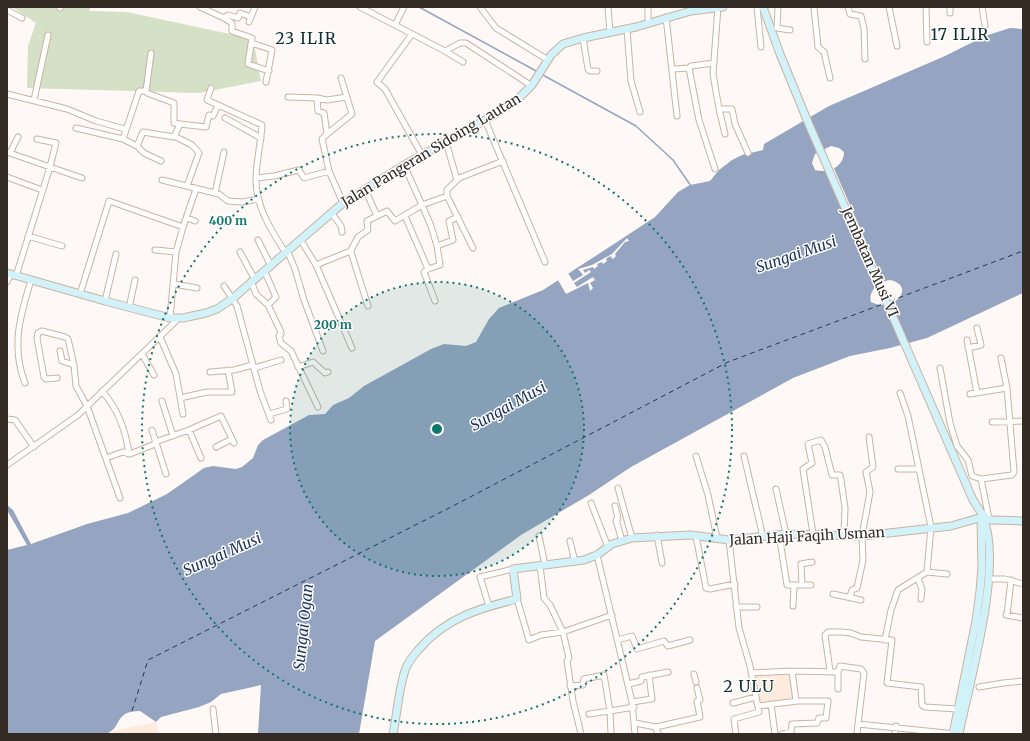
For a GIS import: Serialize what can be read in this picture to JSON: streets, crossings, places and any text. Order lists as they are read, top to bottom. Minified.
{"streets":{"street":["Jalan Pangeran Sidoing Lautan","Jembatan Musi VI","Jalan Haji Faqih Usman"]},"crossings":[["Jembatan Musi VI","Jalan Haji Faqih Usman"]],"districts":["17 ILIR","23 ILIR","2 ULU"],"water":["Sungai Musi","Sungai Ogan"],"rings":["400 m","200 m"]}
